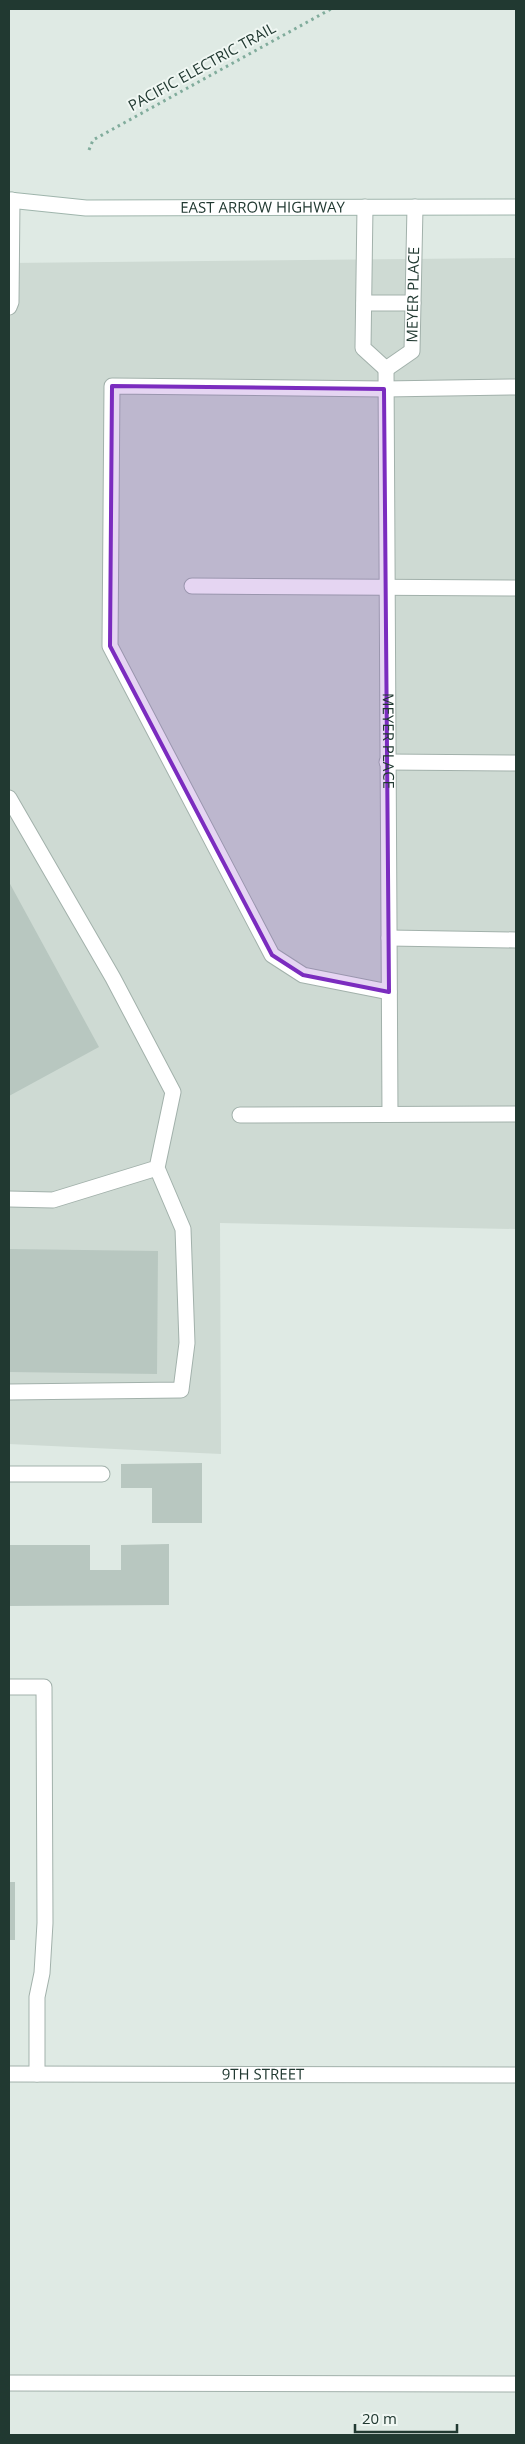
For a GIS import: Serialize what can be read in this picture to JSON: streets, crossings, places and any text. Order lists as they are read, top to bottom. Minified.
{"streets":{"street":["EAST ARROW HIGHWAY","MEYER PLACE","9TH STREET"],"path":["PACIFIC ELECTRIC TRAIL"]},"crossings":[["EAST ARROW HIGHWAY","MEYER PLACE"]],"scale_bar":"20 m"}
